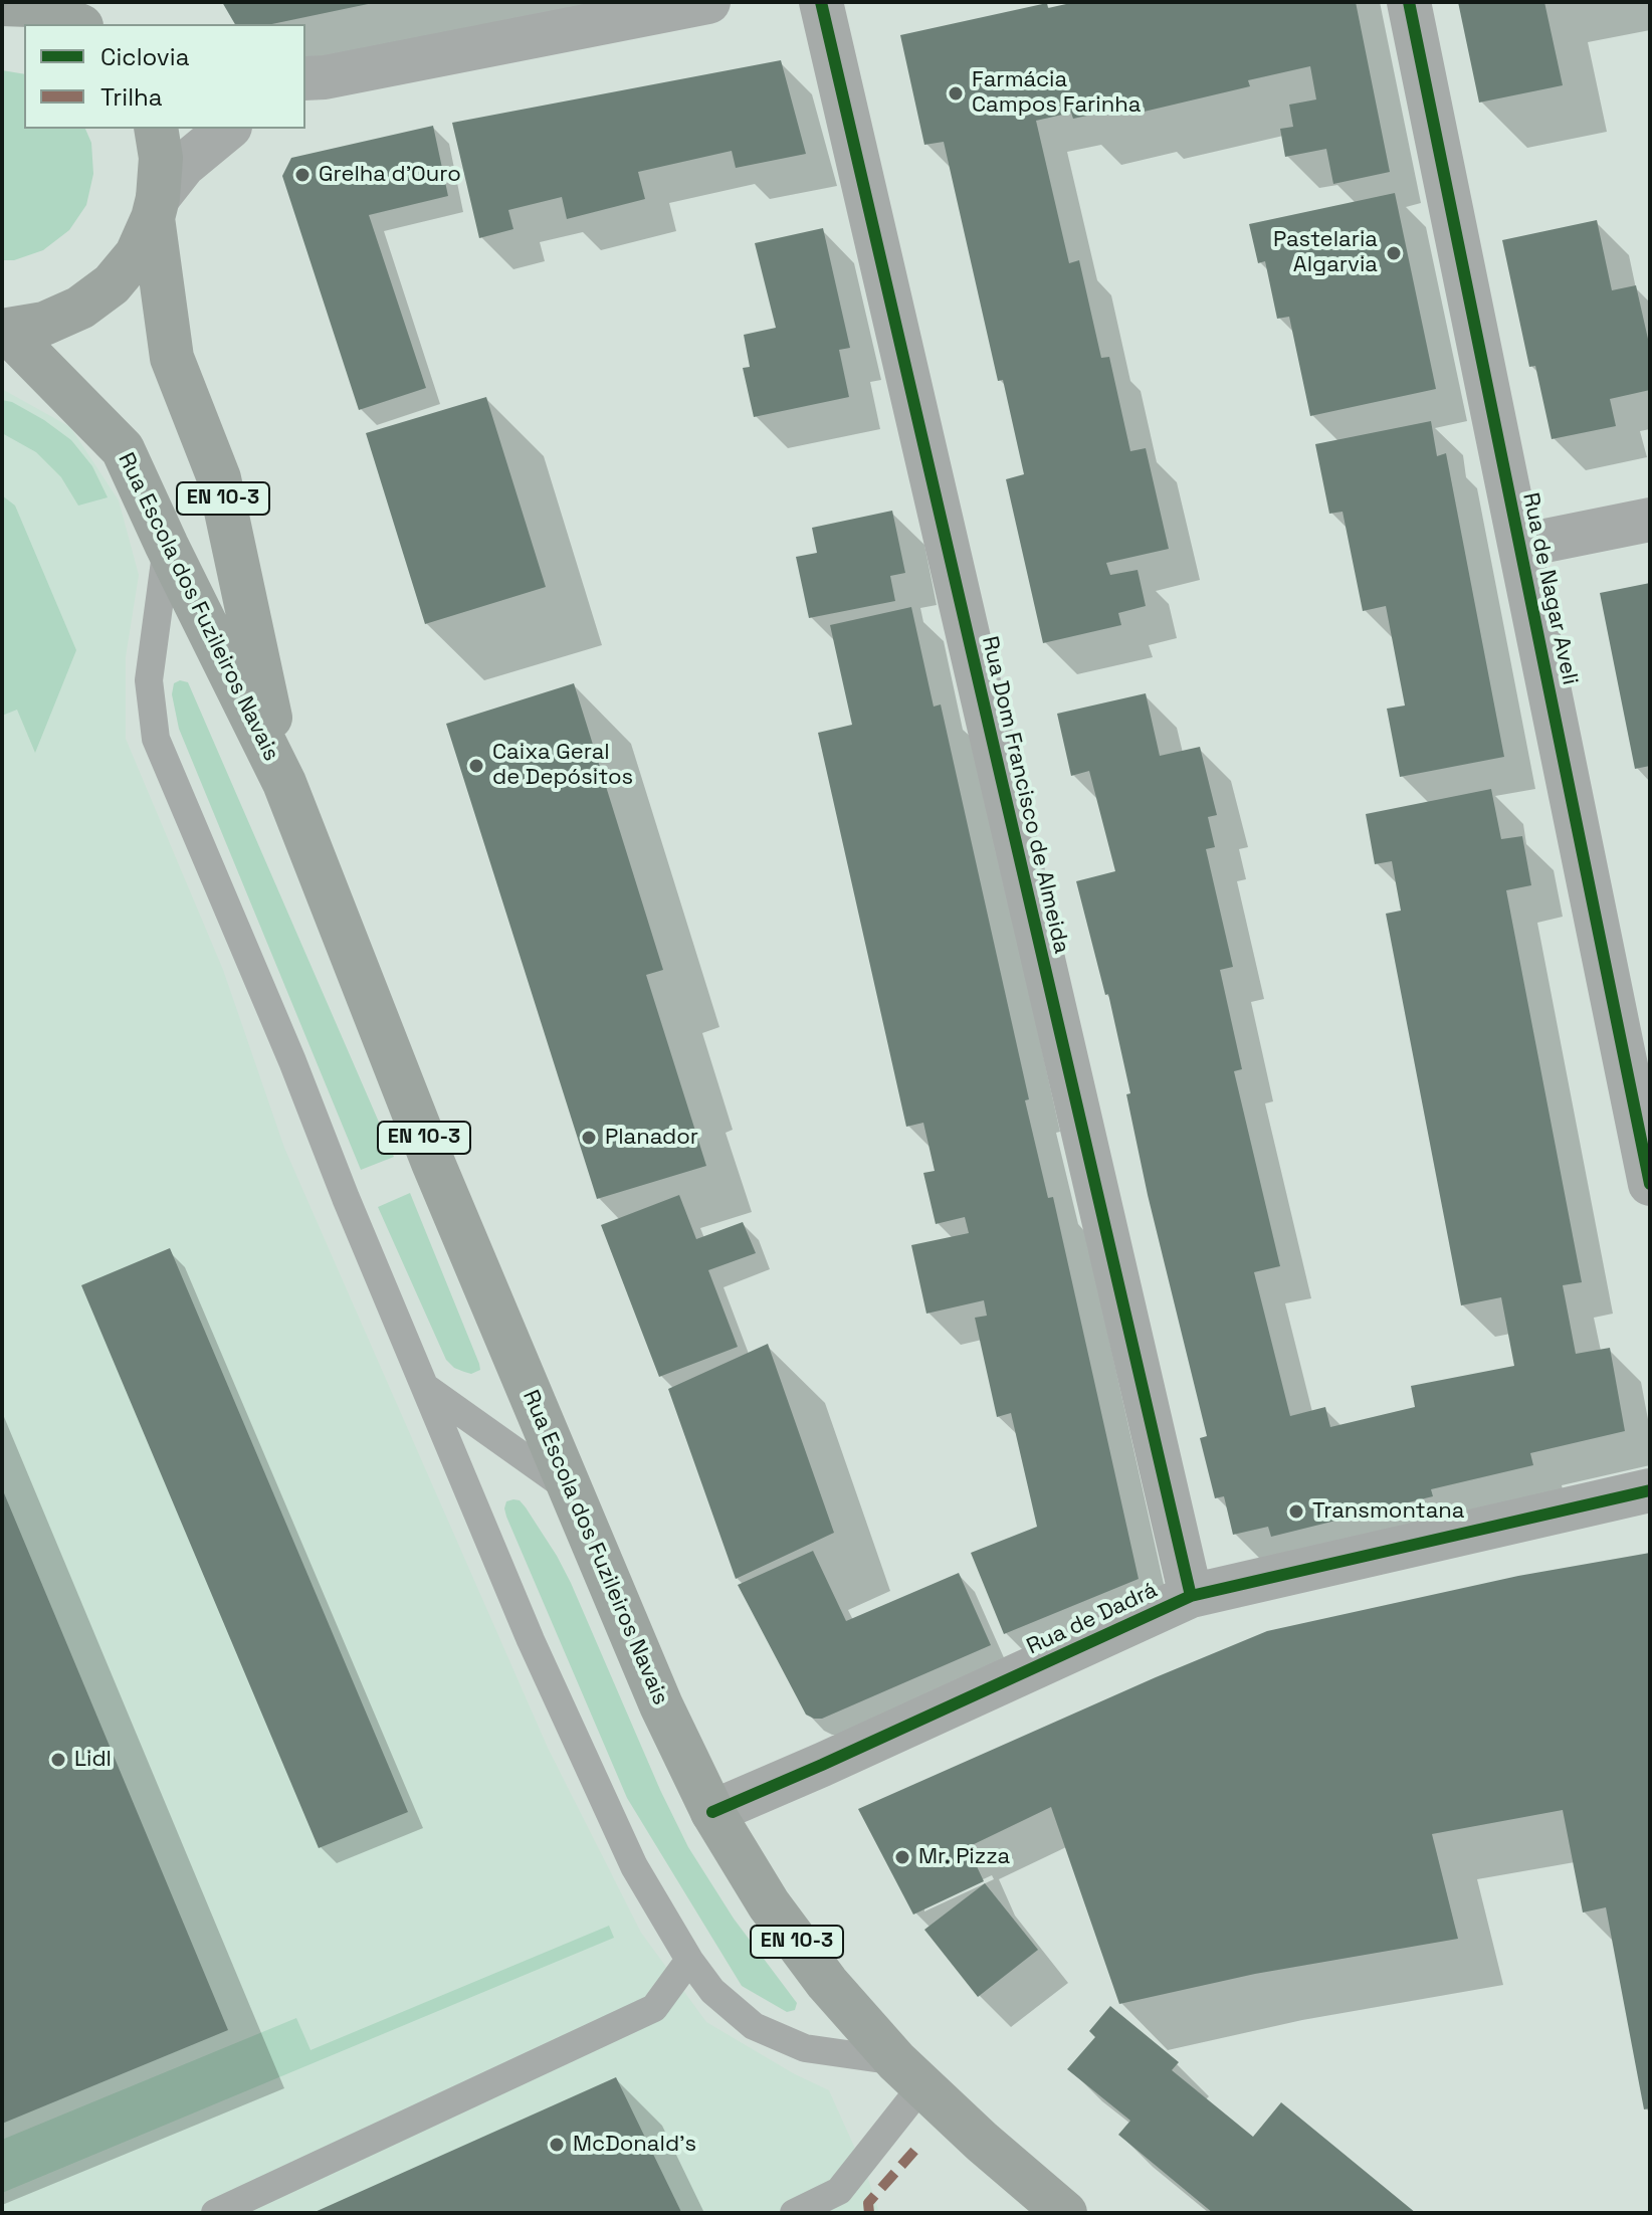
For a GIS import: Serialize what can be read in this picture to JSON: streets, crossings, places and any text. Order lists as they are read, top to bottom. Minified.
{"streets":{"main road":["EN 10-3","Rua Escola dos Fuzileiros Navais"],"street":["Rua de Nagar Aveli","Rua Dom Francisco de Almeida","Rua de Dadrá"]},"crossings":[["Rua Escola dos Fuzileiros Navais","Rua de Dadrá"],["Rua Dom Francisco de Almeida","Rua de Dadrá"]],"places":["Farmácia Campos Farinha","Grelha d'Ouro","Pastelaria Algarvia","Caixa Geral de Depósitos","Planador","Transmontana","Lidl","Mr. Pizza","McDonald's"],"legend":["Ciclovia","Trilha"]}
